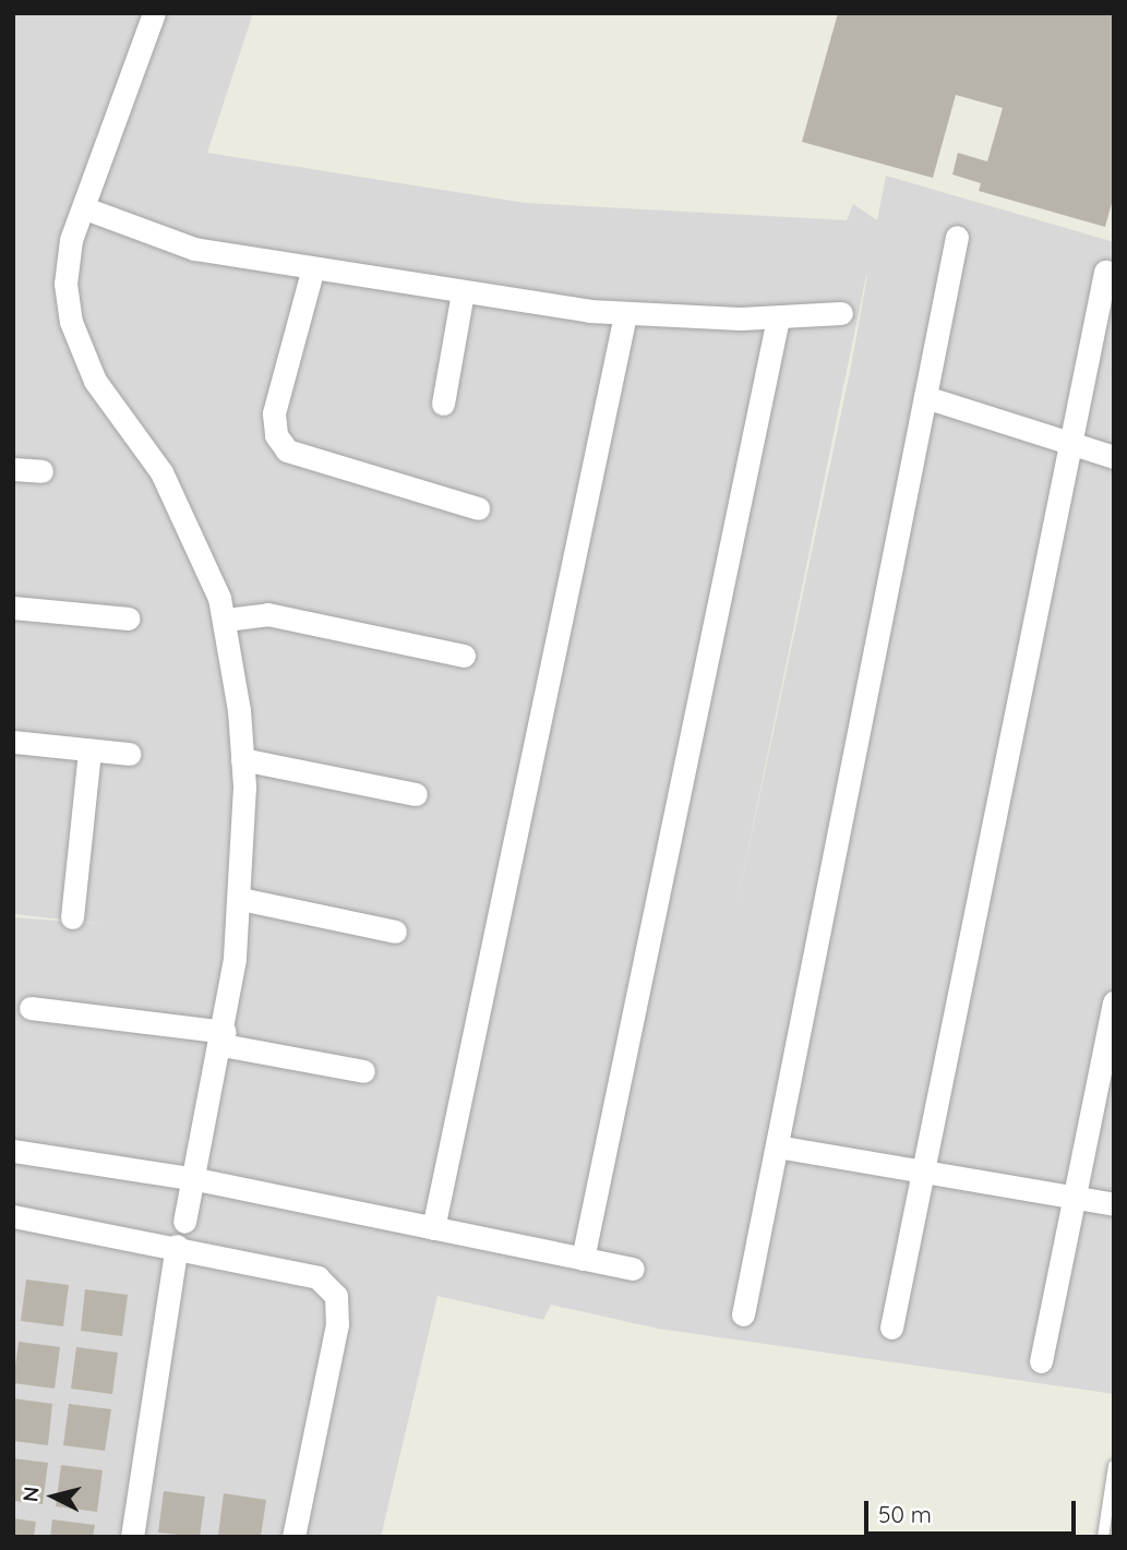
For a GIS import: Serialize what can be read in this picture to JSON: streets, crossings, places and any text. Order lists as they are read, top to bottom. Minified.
{"scale_bar":"50 m","north":"left"}
